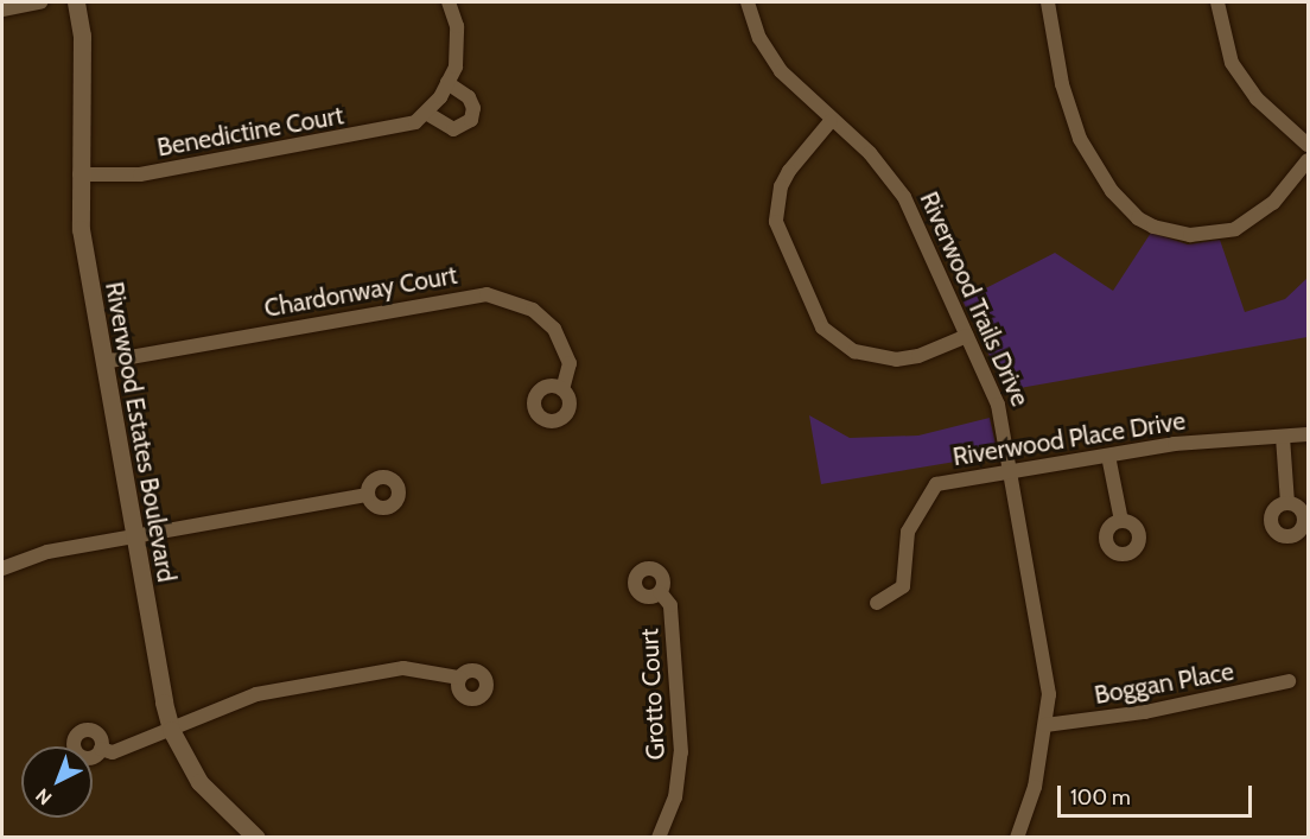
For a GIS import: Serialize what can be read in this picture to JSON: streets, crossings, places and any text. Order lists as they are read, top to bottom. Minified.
{"streets":{"street":["Benedictine Court","Chardonway Court","Riverwood Trails Drive","Riverwood Estates Boulevard","Riverwood Place Drive","Boggan Place","Grotto Court"]},"crossings":[["Benedictine Court","Riverwood Estates Boulevard"],["Chardonway Court","Riverwood Estates Boulevard"],["Riverwood Trails Drive","Riverwood Place Drive"],["Riverwood Trails Drive","Boggan Place"]],"scale_bar":"100 m","north":"bottom left"}
